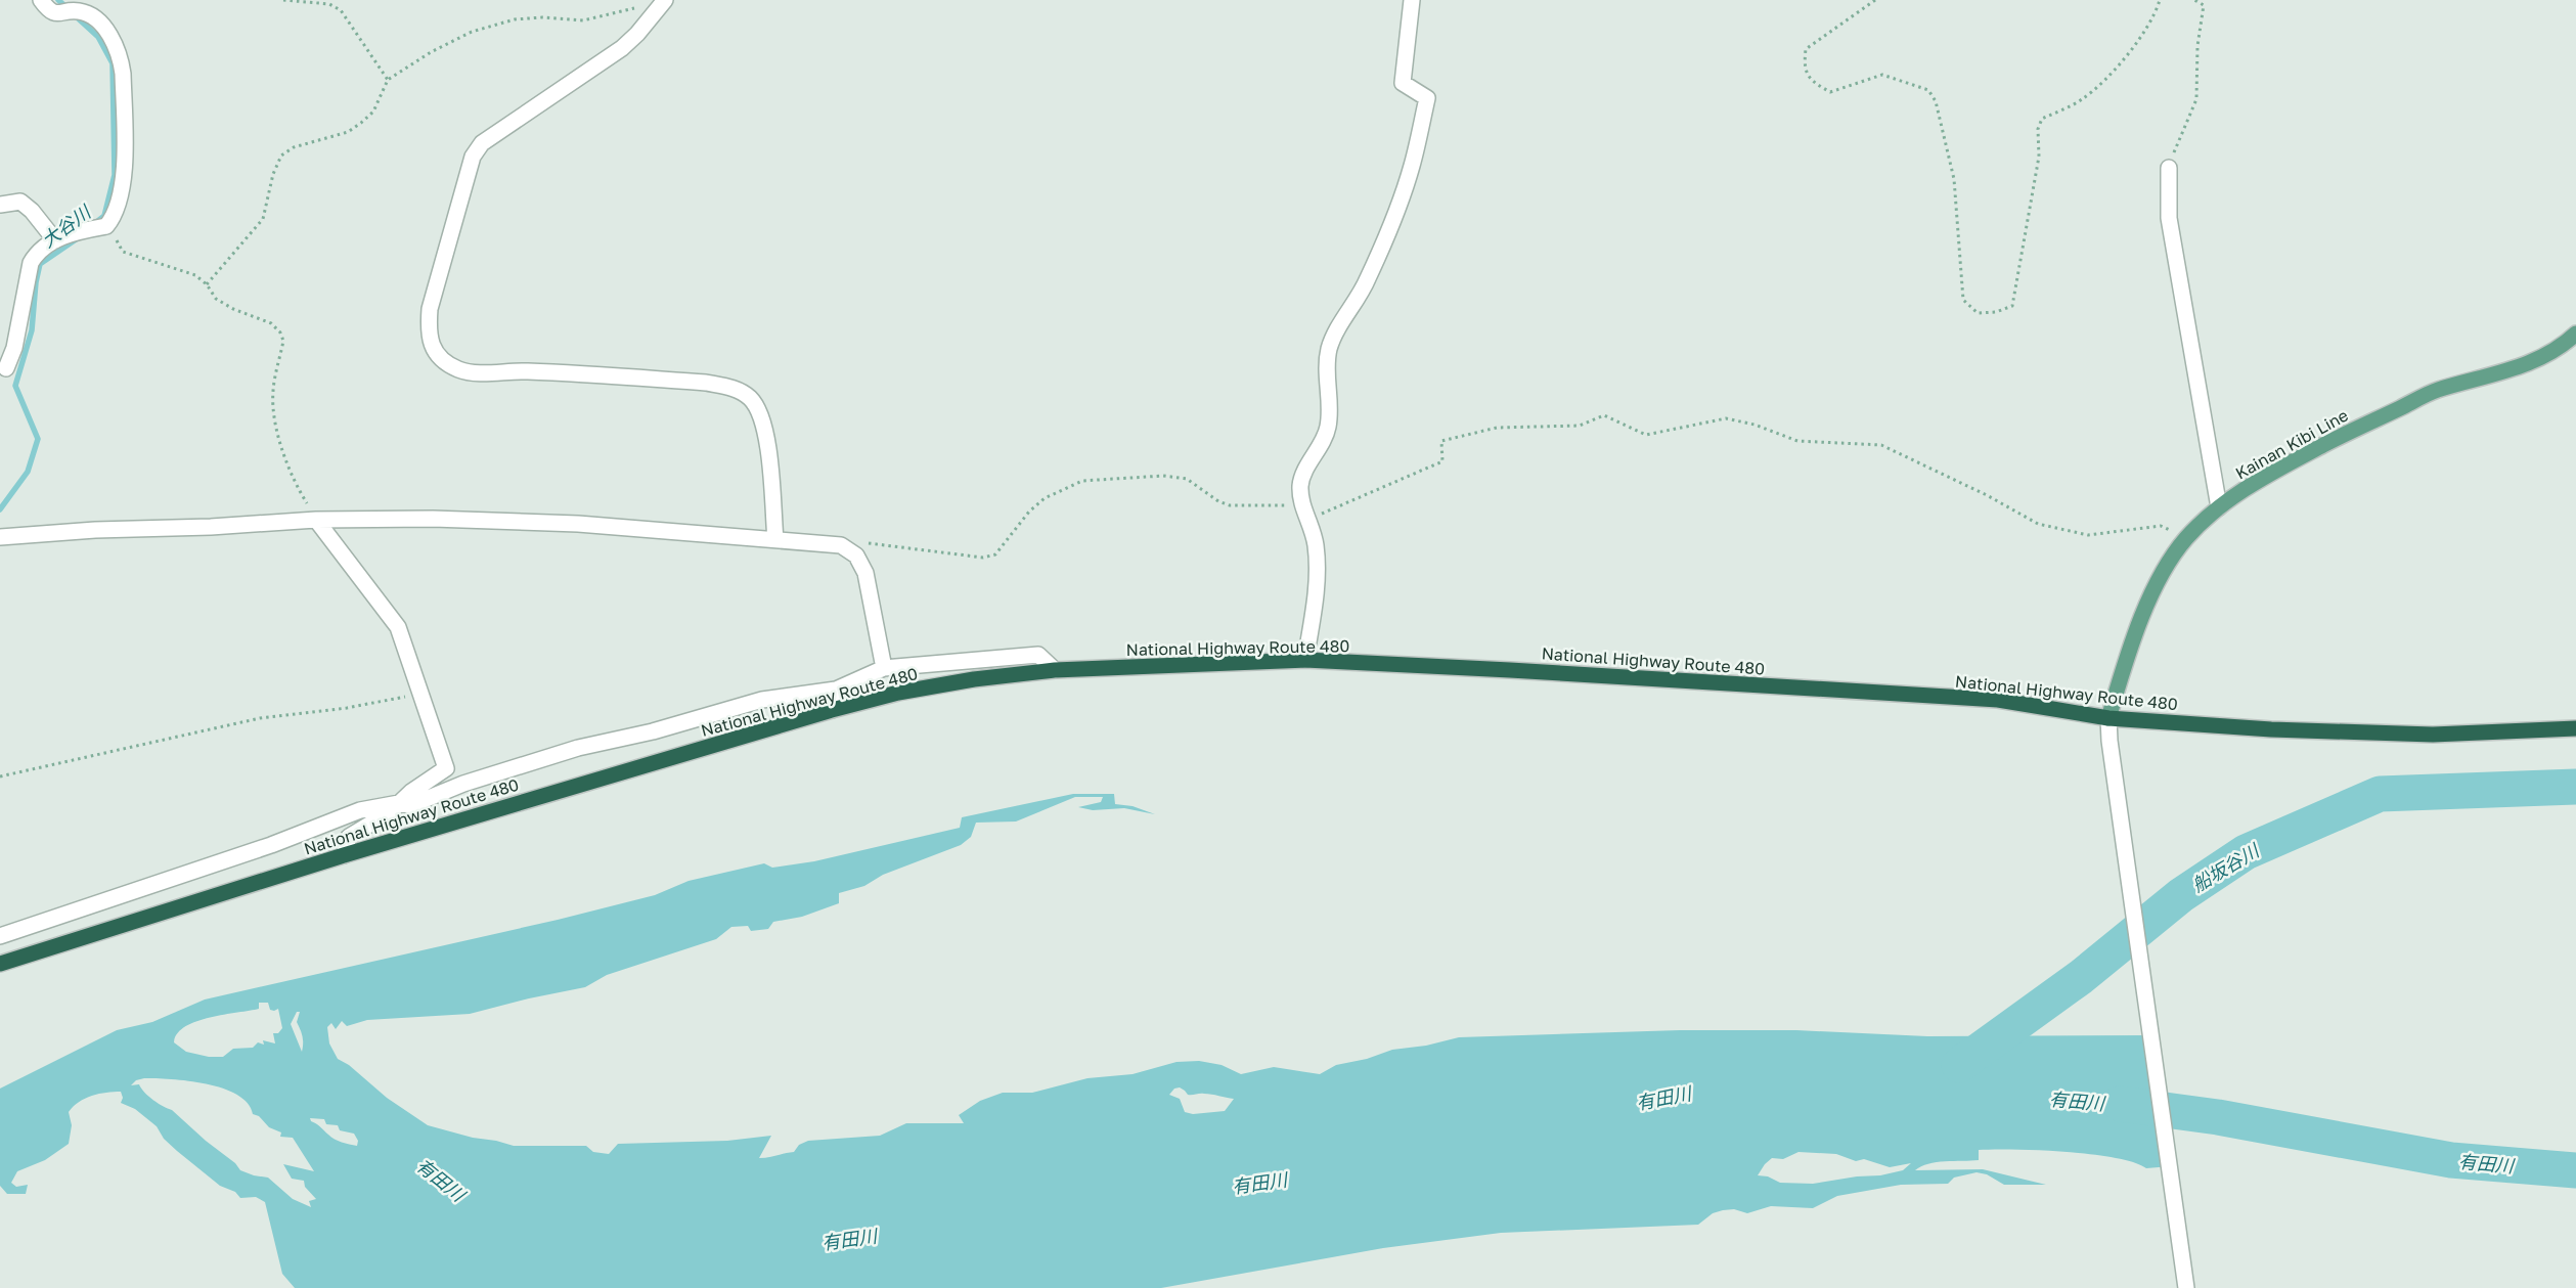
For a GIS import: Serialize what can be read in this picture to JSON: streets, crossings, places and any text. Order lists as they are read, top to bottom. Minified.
{"streets":{"highway":["National Highway Route 480"],"main road":["Kainan Kibi Line"]},"crossings":[["Kainan Kibi Line","National Highway Route 480"]],"water":["大谷川","船坂谷川","有田川"]}
